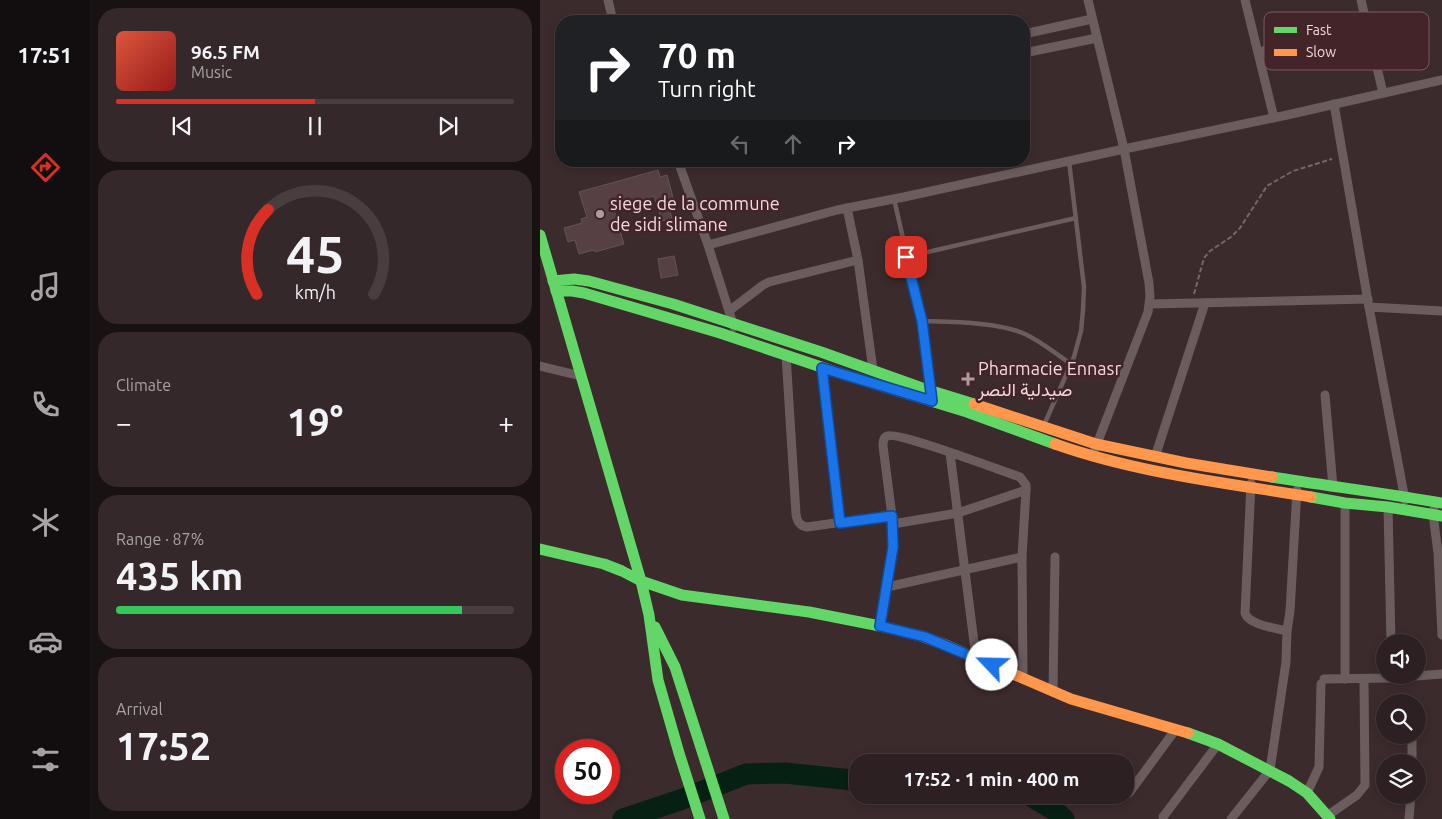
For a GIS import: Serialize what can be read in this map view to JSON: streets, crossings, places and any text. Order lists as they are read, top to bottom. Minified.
{"places":{"other":["siege de la commune de sidi slimane"],"health":["Pharmacie Ennasr صيدلية النصر"]},"legend":["Fast","Slow"],"page":{"tabs":"17:51","turn":["70 m","Turn right"],"song":["96.5 FM","Music"],"tile":["Climate",["Range · 87%","435 km"],["Arrival","17:52"]],"heat":["−","19°","+"],"limit":"50","trip":"17:52 · 1 min · 400 m","gauge":["45","km/h"]}}
